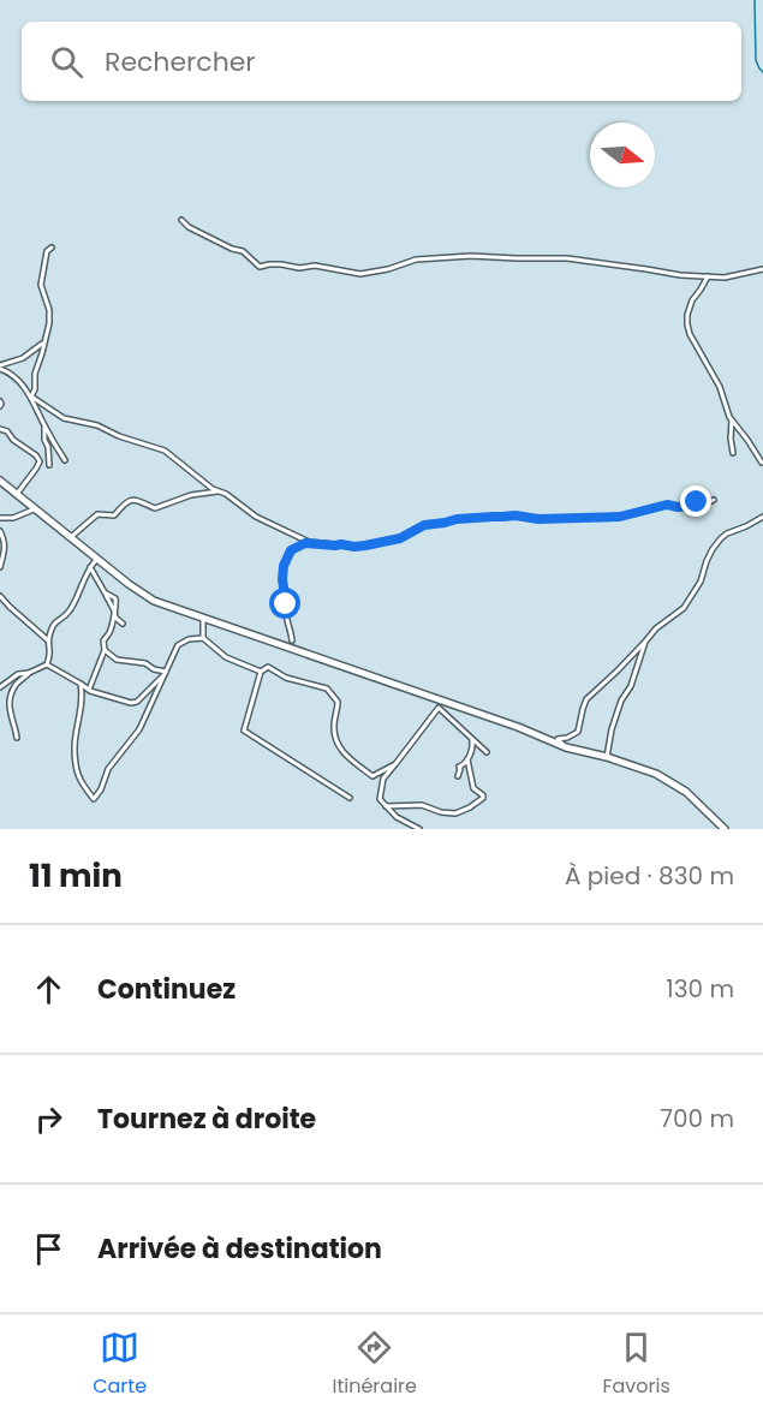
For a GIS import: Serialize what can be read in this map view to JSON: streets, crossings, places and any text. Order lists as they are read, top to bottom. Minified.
{"north":"right","page":{"search":"Rechercher","heading":["11 min","À pied · 830 m"],"list":[["Continuez","130 m"],["Tournez à droite","700 m"],"Arrivée à destination"],"nav":["Carte","Itinéraire","Favoris"]}}
